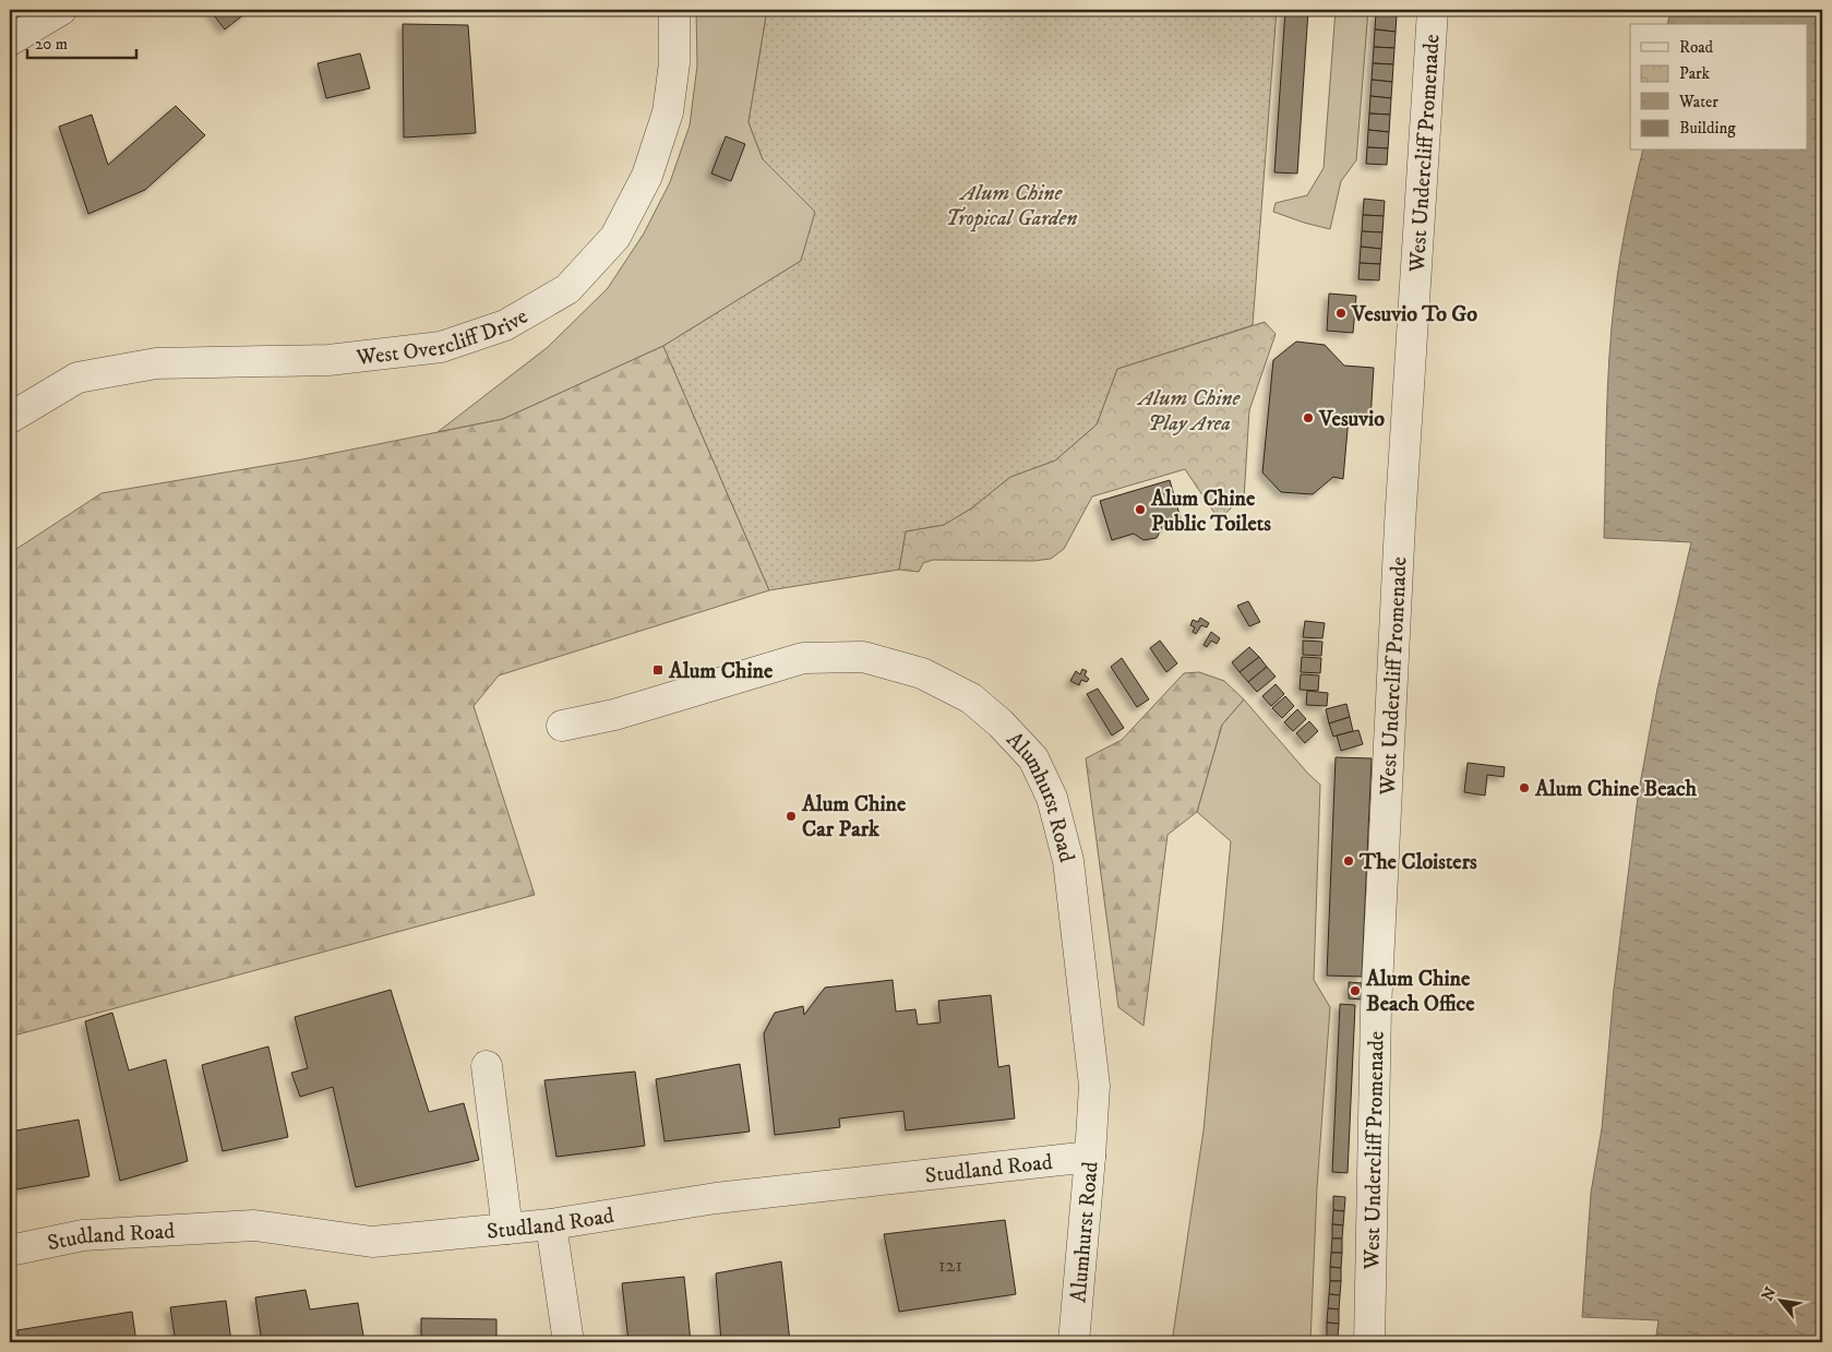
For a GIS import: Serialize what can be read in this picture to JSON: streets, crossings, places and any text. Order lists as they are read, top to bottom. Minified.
{"streets":{"street":["West Undercliff Promenade","West Overcliff Drive","Alumhurst Road","Studland Road"]},"crossings":[["Alumhurst Road","Studland Road"]],"parks":["Alum Chine Tropical Garden","Alum Chine Play Area"],"places":{"other":["Vesuvio To Go","Vesuvio","Alum Chine Public Toilets","Alum Chine Beach","Alum Chine Car Park","The Cloisters","Alum Chine Beach Office"],"transit":["Alum Chine"]},"house_numbers":["121"],"legend":["Road","Park","Water","Building"],"scale_bar":"20 m","north":"top left"}
